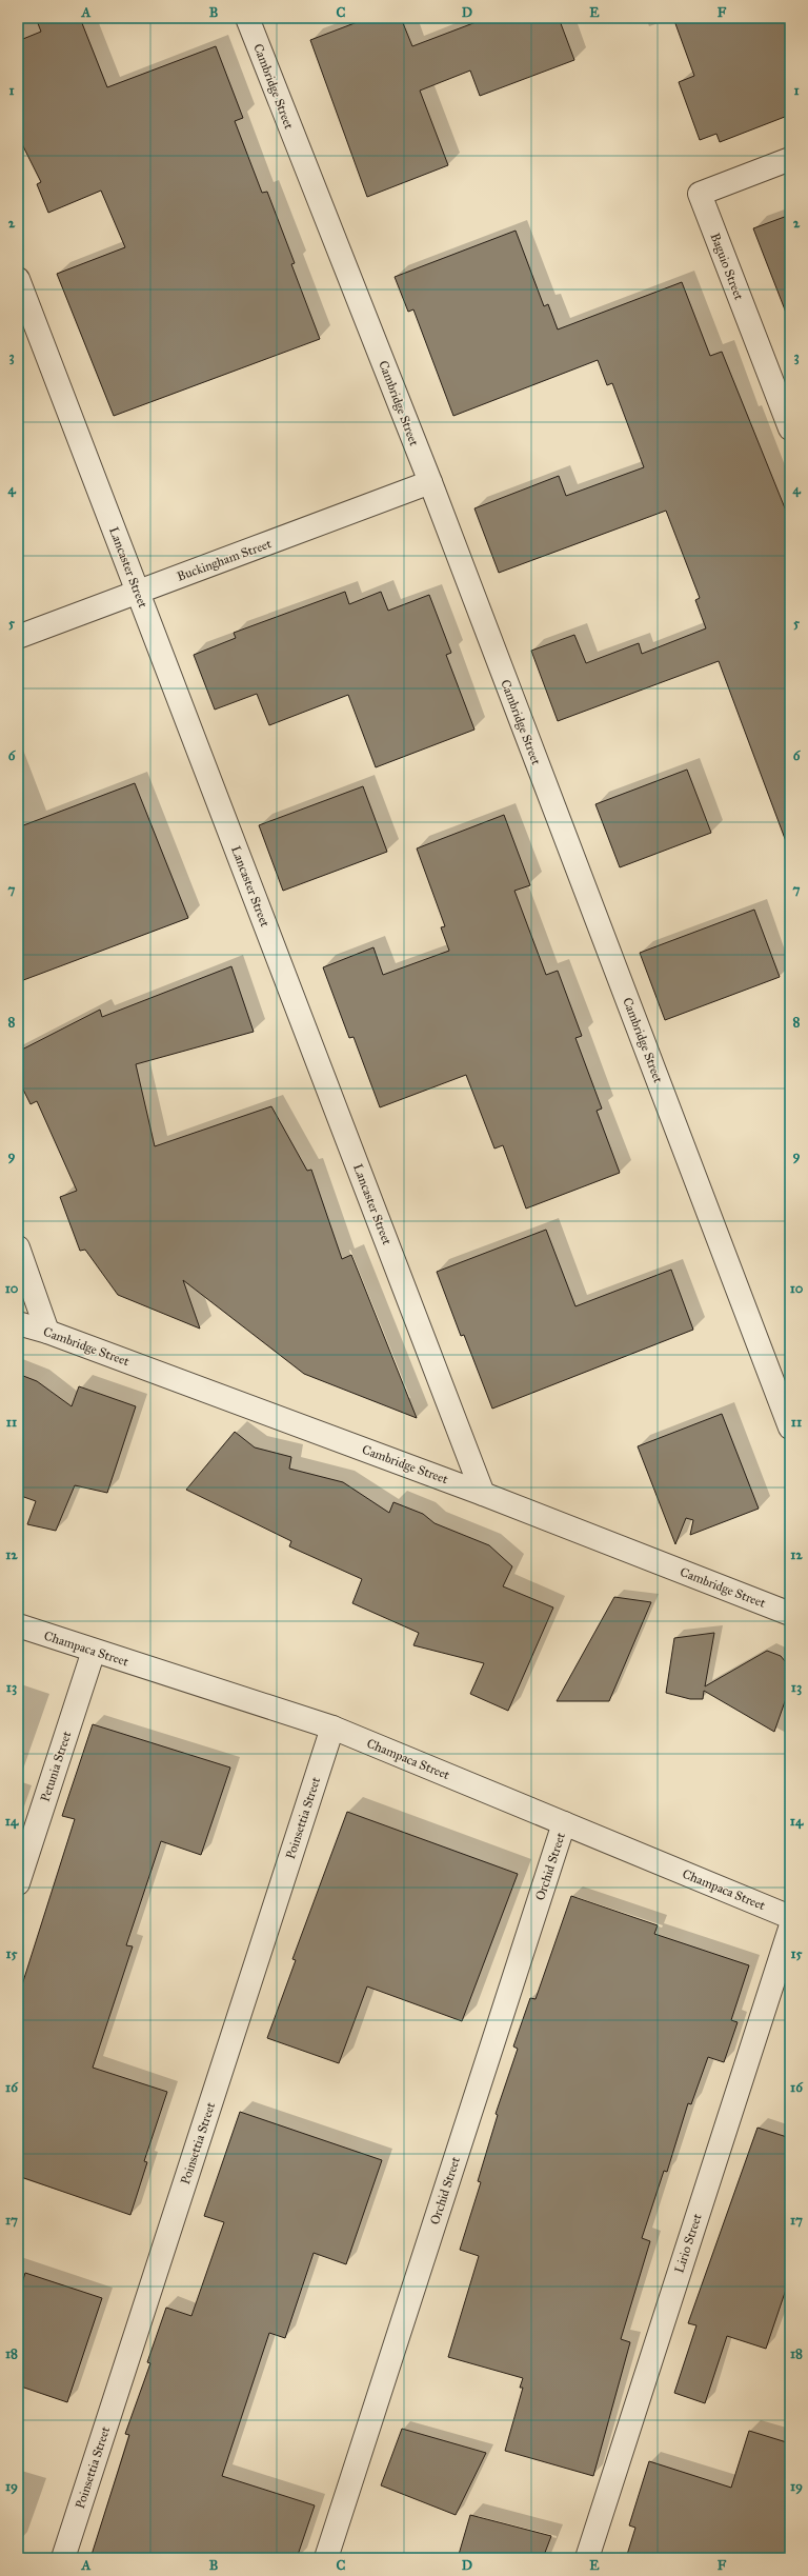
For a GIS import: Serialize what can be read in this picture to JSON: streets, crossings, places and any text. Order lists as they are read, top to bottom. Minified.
{"streets":{"street":["Cambridge Street","Baguio Street","Buckingham Street","Lancaster Street","Champaca Street","Petunia Street","Poinsettia Street","Orchid Street","Lirio Street"]},"crossings":[["Cambridge Street","Buckingham Street"],["Cambridge Street","Lancaster Street"],["Buckingham Street","Lancaster Street"],["Champaca Street","Petunia Street"],["Champaca Street","Poinsettia Street"],["Champaca Street","Orchid Street"]],"grid":{"columns":["A","B","C","D","E","F"],"rows":["1","2","3","4","5","6","7","8","9","10","11","12","13","14","15","16","17","18","19"]}}
